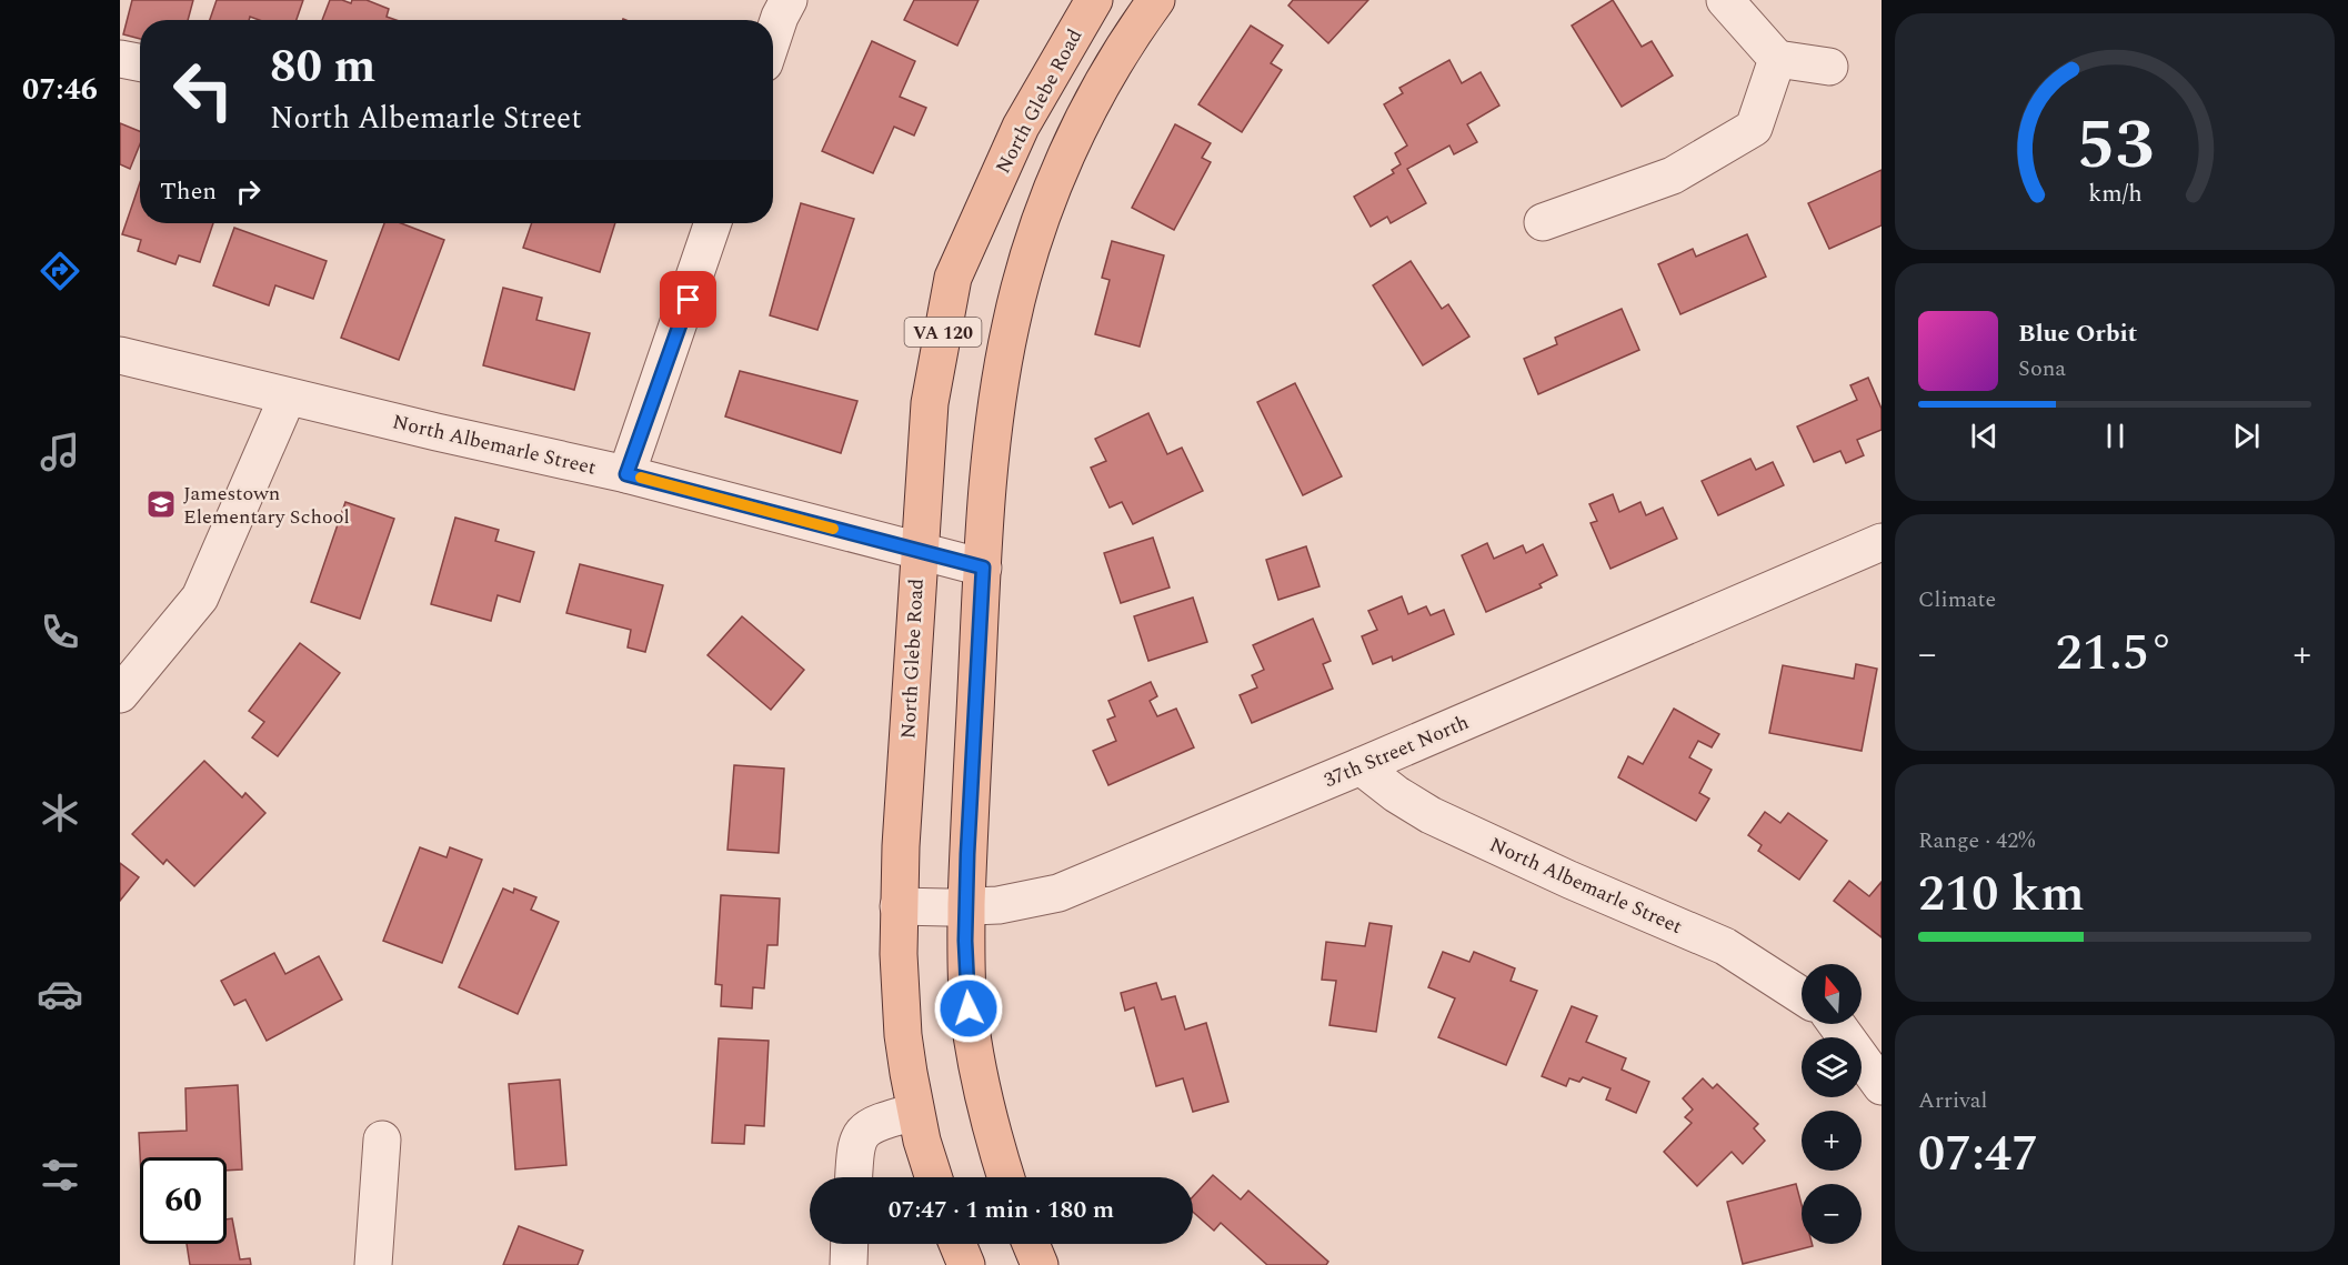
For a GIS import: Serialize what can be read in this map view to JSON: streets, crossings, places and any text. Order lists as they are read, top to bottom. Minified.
{"streets":{"main road":["North Glebe Road","VA 120"],"street":["North Albemarle Street","37th Street North"]},"crossings":[["North Glebe Road","North Albemarle Street"],["North Glebe Road","37th Street North"],["VA 120","North Albemarle Street"],["VA 120","37th Street North"],["North Albemarle Street","37th Street North"]],"places":{"school or university":["Jamestown Elementary School"]},"north":"top","page":{"tabs":"07:46","turn":["80 m","North Albemarle Street"],"then":"Then","song":["Blue Orbit","Sona"],"tile":["Climate",["Range · 42%","210 km"],["Arrival","07:47"]],"heat":["−","21.5°","+"],"map_buttons":["+","−"],"limit":"60","trip":"07:47 · 1 min · 180 m","gauge":["53","km/h"]}}
